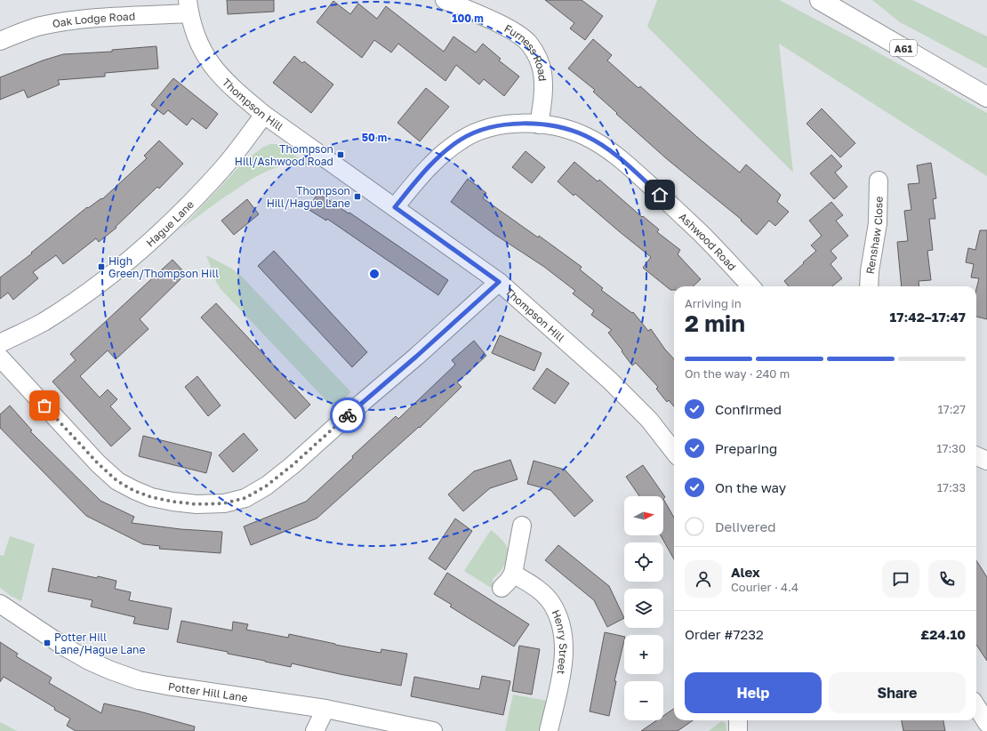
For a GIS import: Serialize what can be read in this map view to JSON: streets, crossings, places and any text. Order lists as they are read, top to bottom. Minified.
{"streets":{"highway":["A61"],"street":["Oak Lodge Road","Furness Road","Thompson Hill","Hague Lane","Renshaw Close","Ashwood Road","Henry Street","Potter Hill Lane"]},"crossings":[["Oak Lodge Road","Thompson Hill"],["Furness Road","Ashwood Road"],["Thompson Hill","Hague Lane"],["Thompson Hill","Ashwood Road"]],"places":{"transit":["Thompson Hill/Ashwood Road","Thompson Hill/Hague Lane","High Green/Thompson Hill","Potter Hill Lane/Hague Lane"]},"north":"right","page":{"heading":["2 min","Arriving in","17:42–17:47"],"panel":["Alex","Courier · 4.4","Order #7232","£24.10"],"bar":"On the way · 240 m","list":[["Confirmed","17:27"],["Preparing","17:30"],["On the way","17:33"],"Delivered"],"map_buttons":["+","−"],"buttons":["Help","Share"]},"rings":["100 m","50 m"]}
